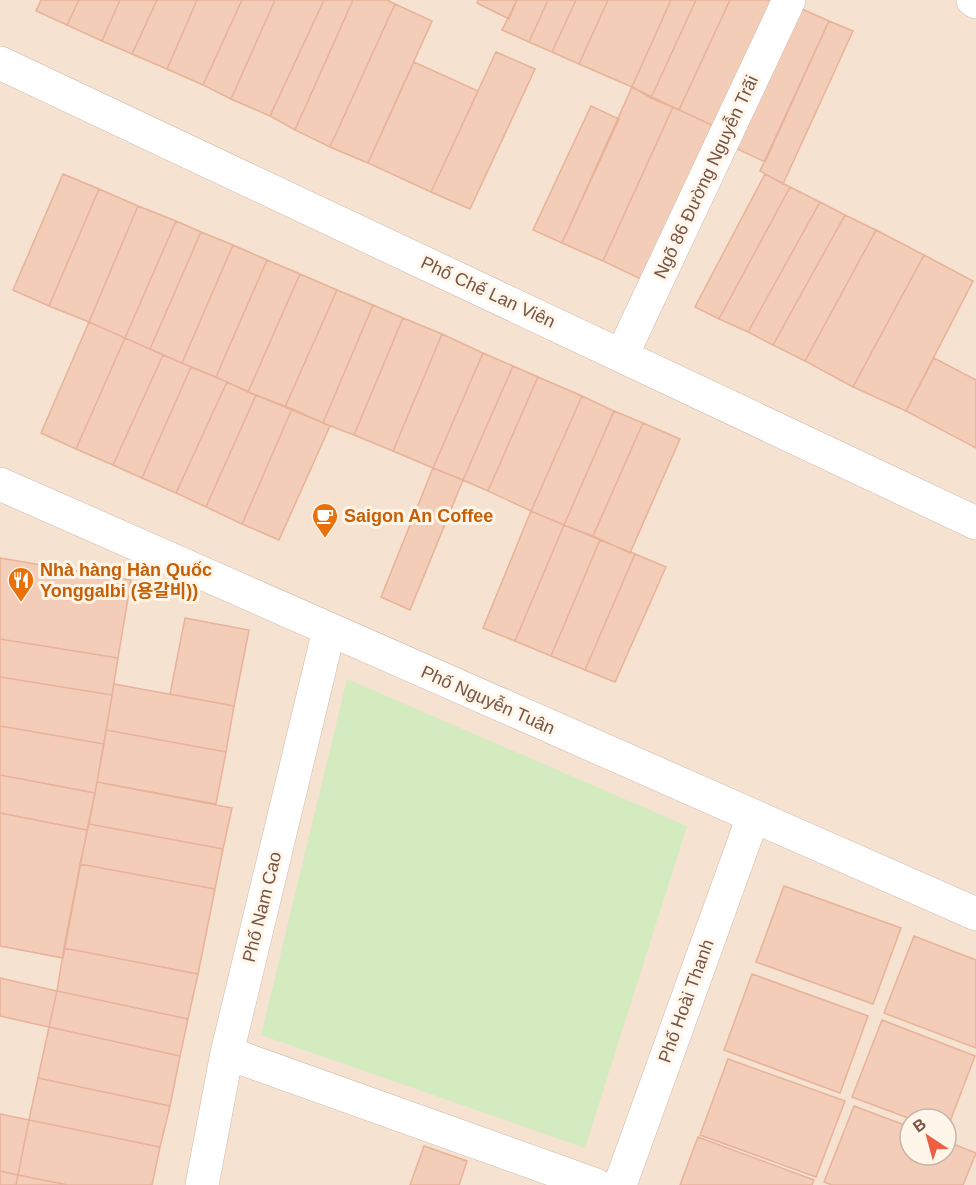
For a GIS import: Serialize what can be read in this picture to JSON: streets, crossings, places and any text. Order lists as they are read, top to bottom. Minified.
{"streets":{"street":["Ngõ 86 Đường Nguyễn Trãi","Phố Chế Lan Viên","Phố Nguyễn Tuân","Phố Nam Cao","Phố Hoài Thanh"]},"crossings":[["Ngõ 86 Đường Nguyễn Trãi","Phố Chế Lan Viên"],["Phố Nguyễn Tuân","Phố Nam Cao"],["Phố Nguyễn Tuân","Phố Hoài Thanh"]],"places":{"cafe":["Saigon An Coffee"],"restaurant":["Nhà hàng Hàn Quốc Yonggalbi (용갈비))"]},"north":"top left"}
